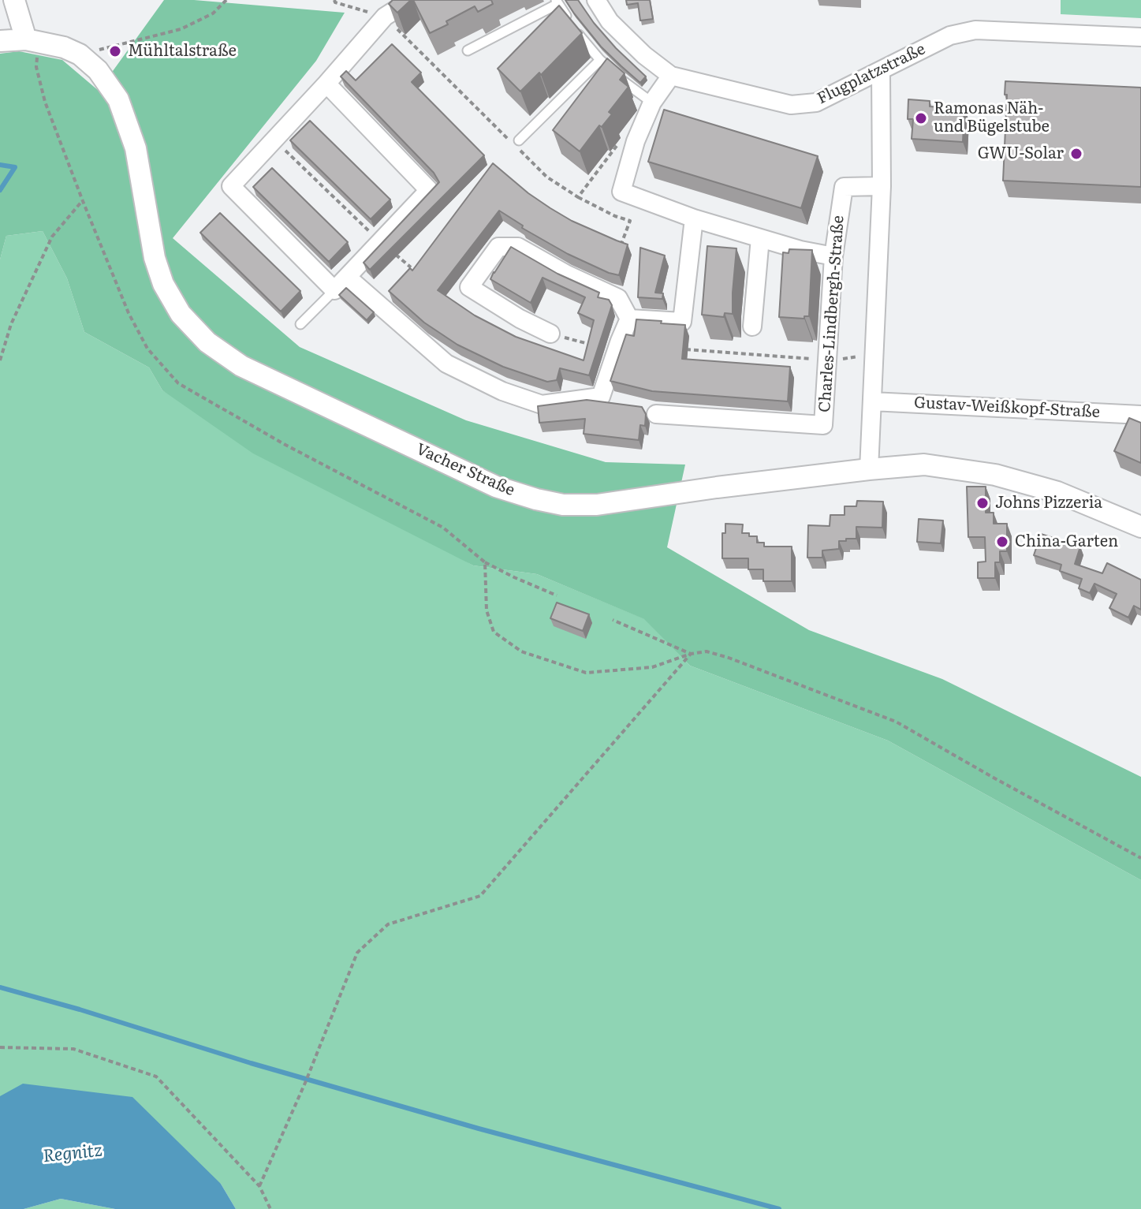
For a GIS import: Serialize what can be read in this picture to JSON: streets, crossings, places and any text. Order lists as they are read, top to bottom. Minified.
{"streets":{"street":["Flugplatzstraße","Charles-Lindbergh-Straße","Gustav-Weißkopf-Straße","Vacher Straße"]},"water":["Regnitz"],"places":["Mühltalstraße","Ramonas Näh- und Bügelstube","GWU-Solar","Johns Pizzeria","China-Garten"]}
